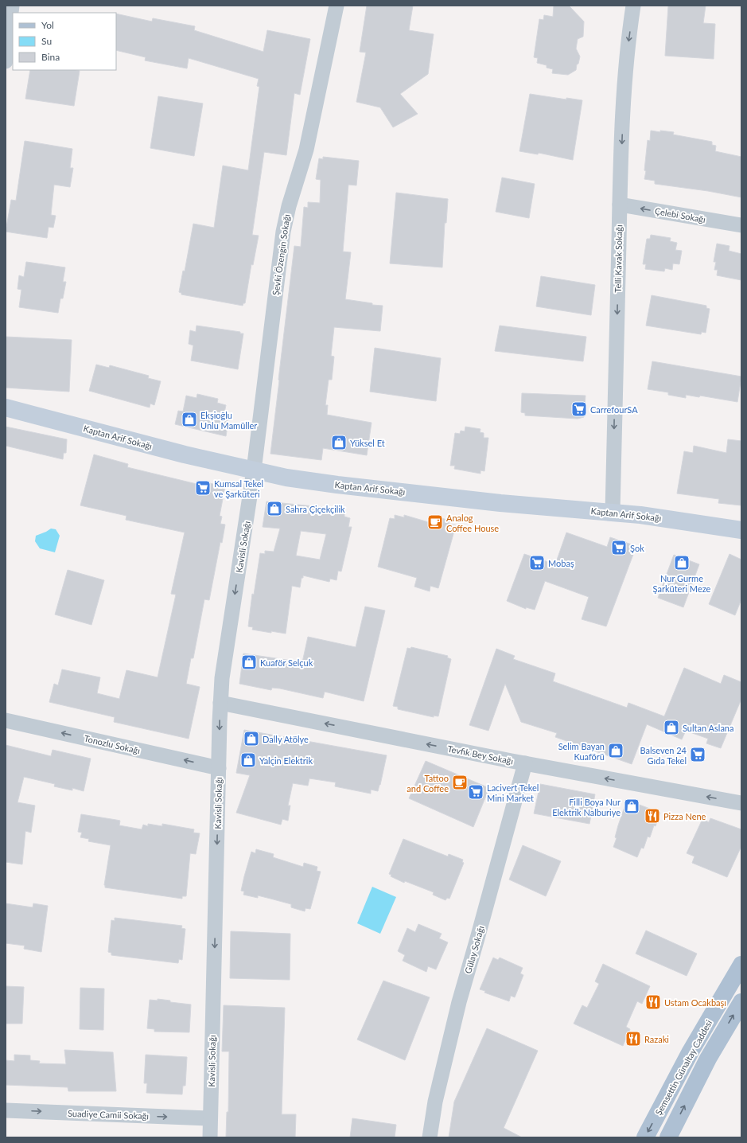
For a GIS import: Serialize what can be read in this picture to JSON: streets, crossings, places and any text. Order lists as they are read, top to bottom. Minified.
{"streets":{"main road":["Şemsettin Günaltay Caddesi"],"street":["Çelebi Sokağı","Şevki Özengin Sokağı","Telli Kavak Sokağı","Kaptan Arif Sokağı","Kavisli Sokağı","Tonozlu Sokağı","Tevfik Bey Sokağı","Gülay Sokağı","Suadiye Camii Sokağı"]},"crossings":[["Çelebi Sokağı","Telli Kavak Sokağı"],["Şevki Özengin Sokağı","Kaptan Arif Sokağı"],["Şevki Özengin Sokağı","Kavisli Sokağı"],["Telli Kavak Sokağı","Kaptan Arif Sokağı"],["Kaptan Arif Sokağı","Kavisli Sokağı"],["Kavisli Sokağı","Tonozlu Sokağı"],["Kavisli Sokağı","Tevfik Bey Sokağı"],["Kavisli Sokağı","Suadiye Camii Sokağı"],["Tevfik Bey Sokağı","Gülay Sokağı"]],"one_way":["Çelebi Sokağı","Telli Kavak Sokağı","Kavisli Sokağı","Tonozlu Sokağı","Tevfik Bey Sokağı","Suadiye Camii Sokağı"],"places":{"supermarket":["CarrefourSA","Kumsal Tekel ve Şarküteri","Şok","Mobaş","Balseven 24 Gıda Tekel","Lacivert Tekel Mini Market"],"shop":["Ekşioğlu Unlu Mamüller","Yüksel Et","Sahra Çiçekçilik","Nur Gurme Şarküteri Meze","Kuaför Selçuk","Sultan Aslana","Dally Atölye","Selim Bayan Kuaförü","Yalçin Elektrik","Filli Boya Nur Elektrik Nalburiye"],"cafe":["Analog Coffee House","Tattoo and Coffee"],"restaurant":["Pizza Nene","Ustam Ocakbaşı","Razaki"]},"legend":["Yol","Su","Bina"]}
